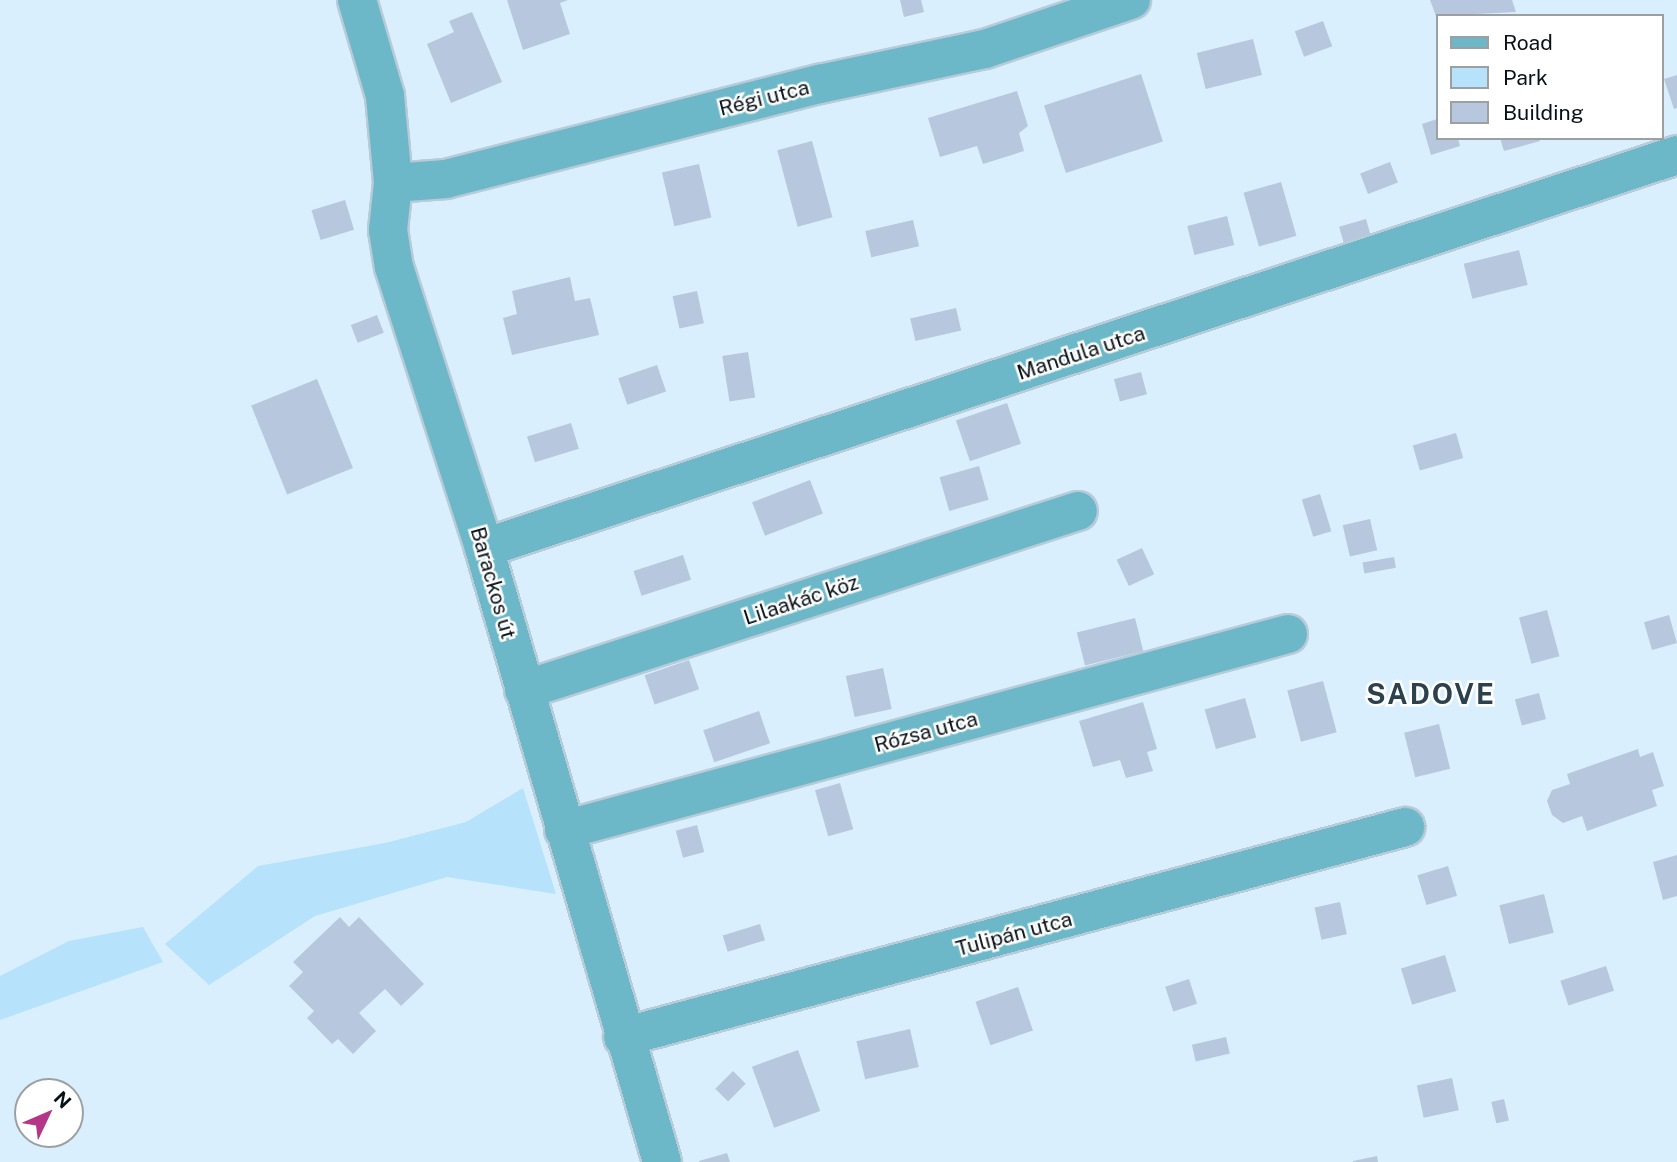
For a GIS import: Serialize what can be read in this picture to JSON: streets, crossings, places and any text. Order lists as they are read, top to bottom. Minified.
{"streets":{"street":["Régi utca","Mandula utca","Barackos út","Lilaakác köz","Rózsa utca","Tulipán utca"]},"crossings":[["Régi utca","Barackos út"],["Mandula utca","Barackos út"],["Barackos út","Lilaakác köz"],["Barackos út","Rózsa utca"],["Barackos út","Tulipán utca"]],"districts":["SADOVE"],"legend":["Road","Park","Building"],"north":"top right"}
